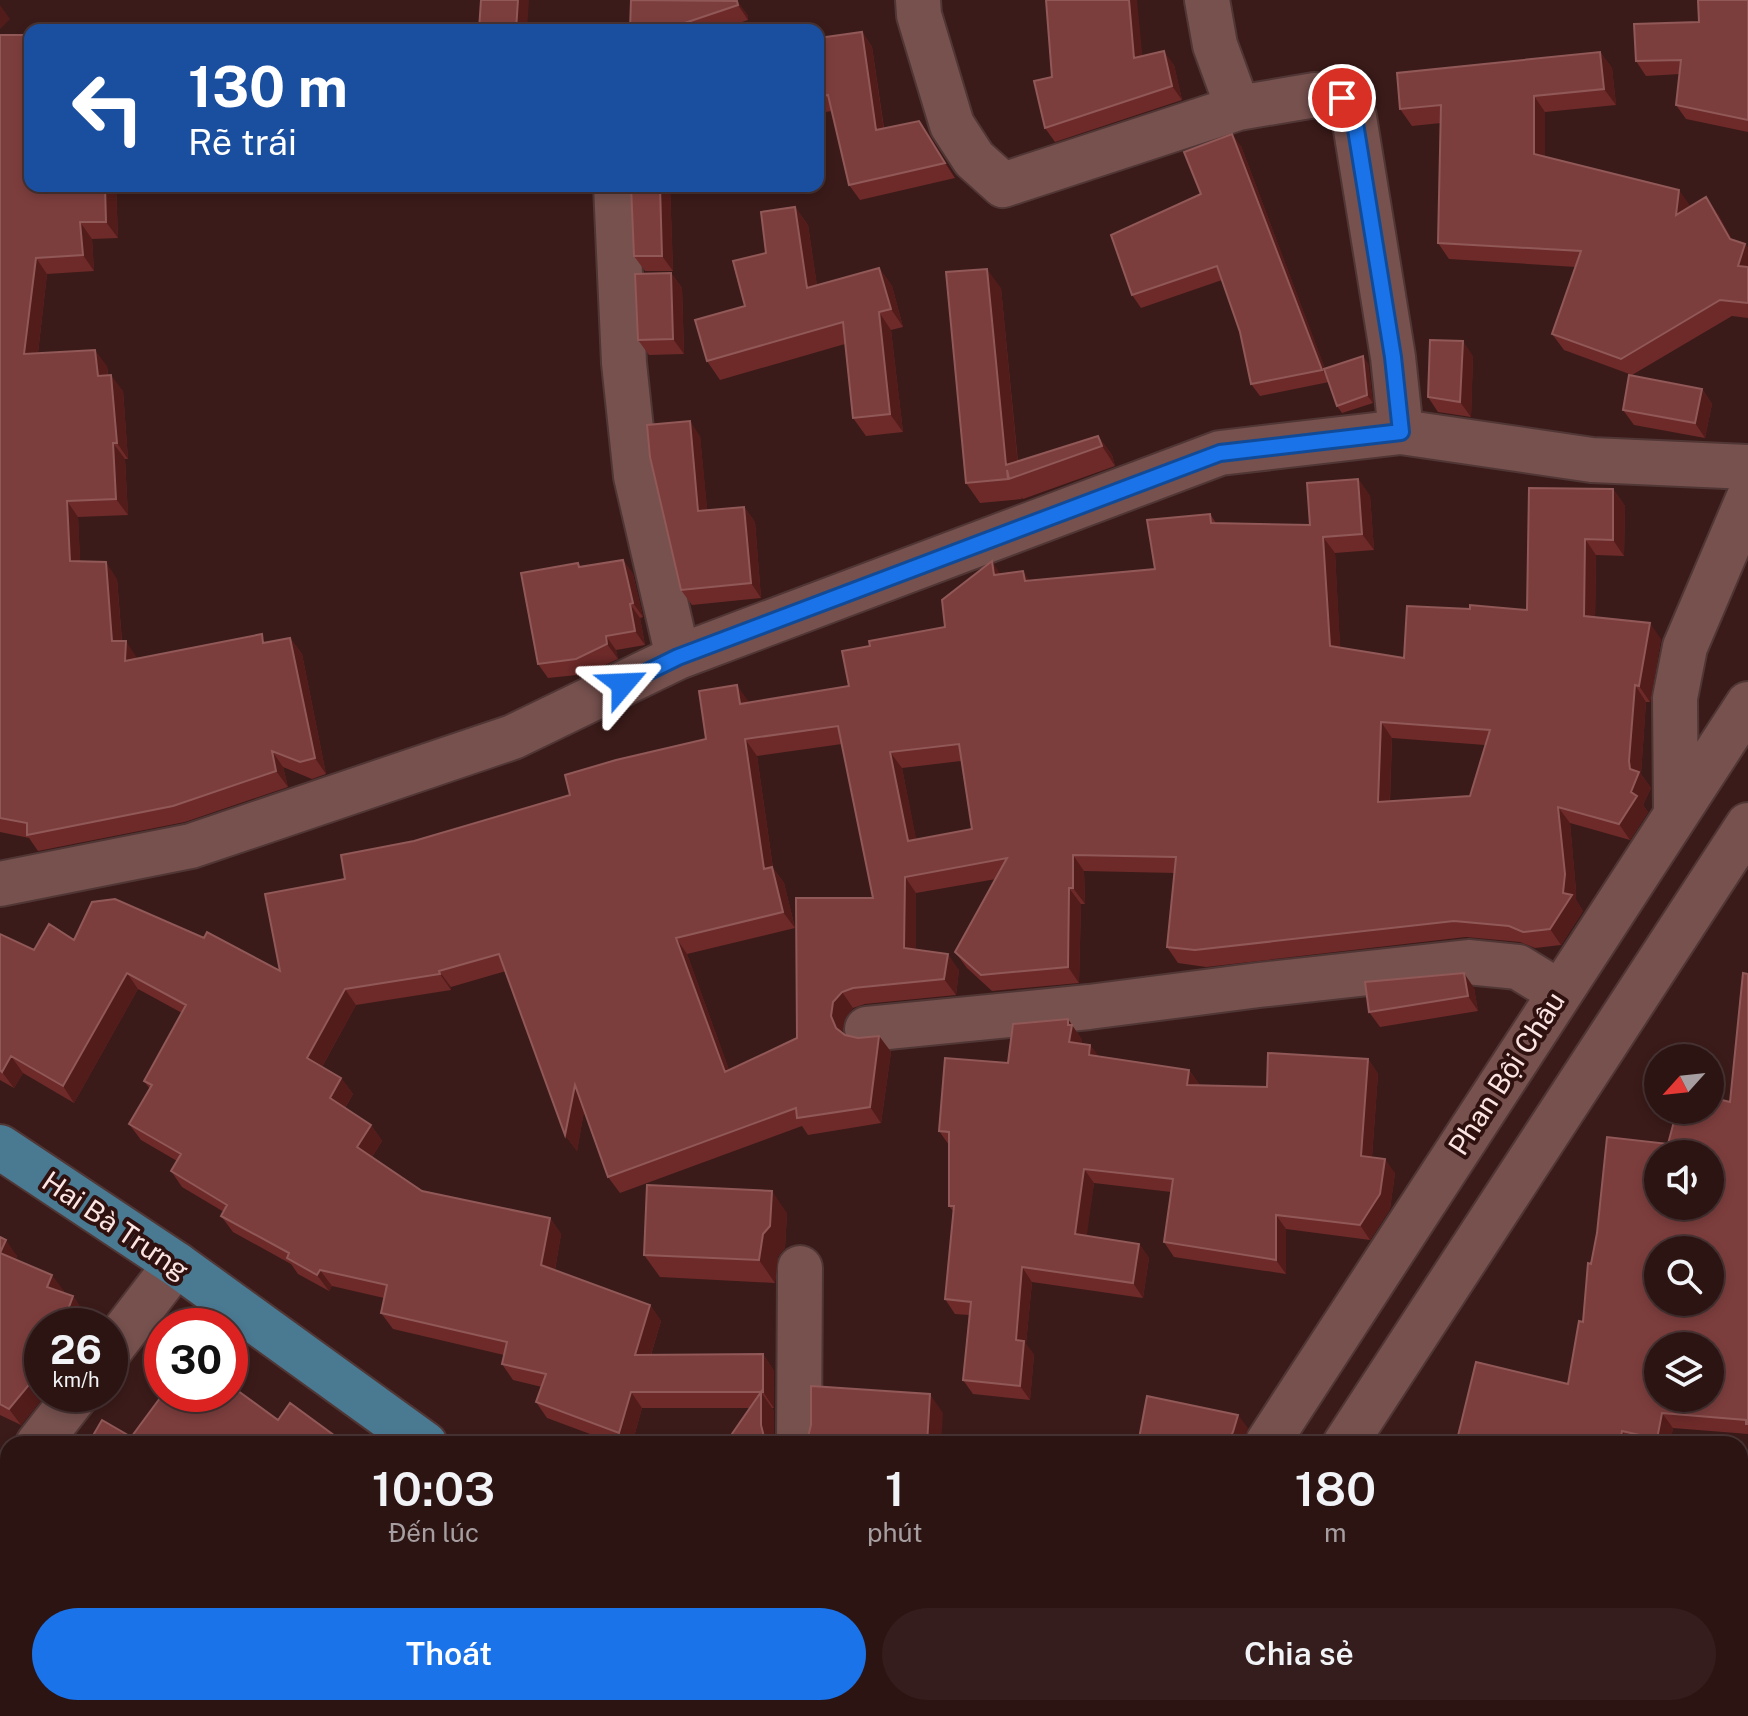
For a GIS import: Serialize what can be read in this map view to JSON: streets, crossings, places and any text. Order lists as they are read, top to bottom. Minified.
{"streets":{"main road":["Hai Bà Trưng"],"street":["Phan Bội Châu"]},"north":"bottom left","page":{"turn":["130 m","Rẽ trái"],"speed":"26 km/h","limit":"30","eta":["10:03","Đến lúc","1","phút","180","m"],"buttons":["Thoát","Chia sẻ"]}}
